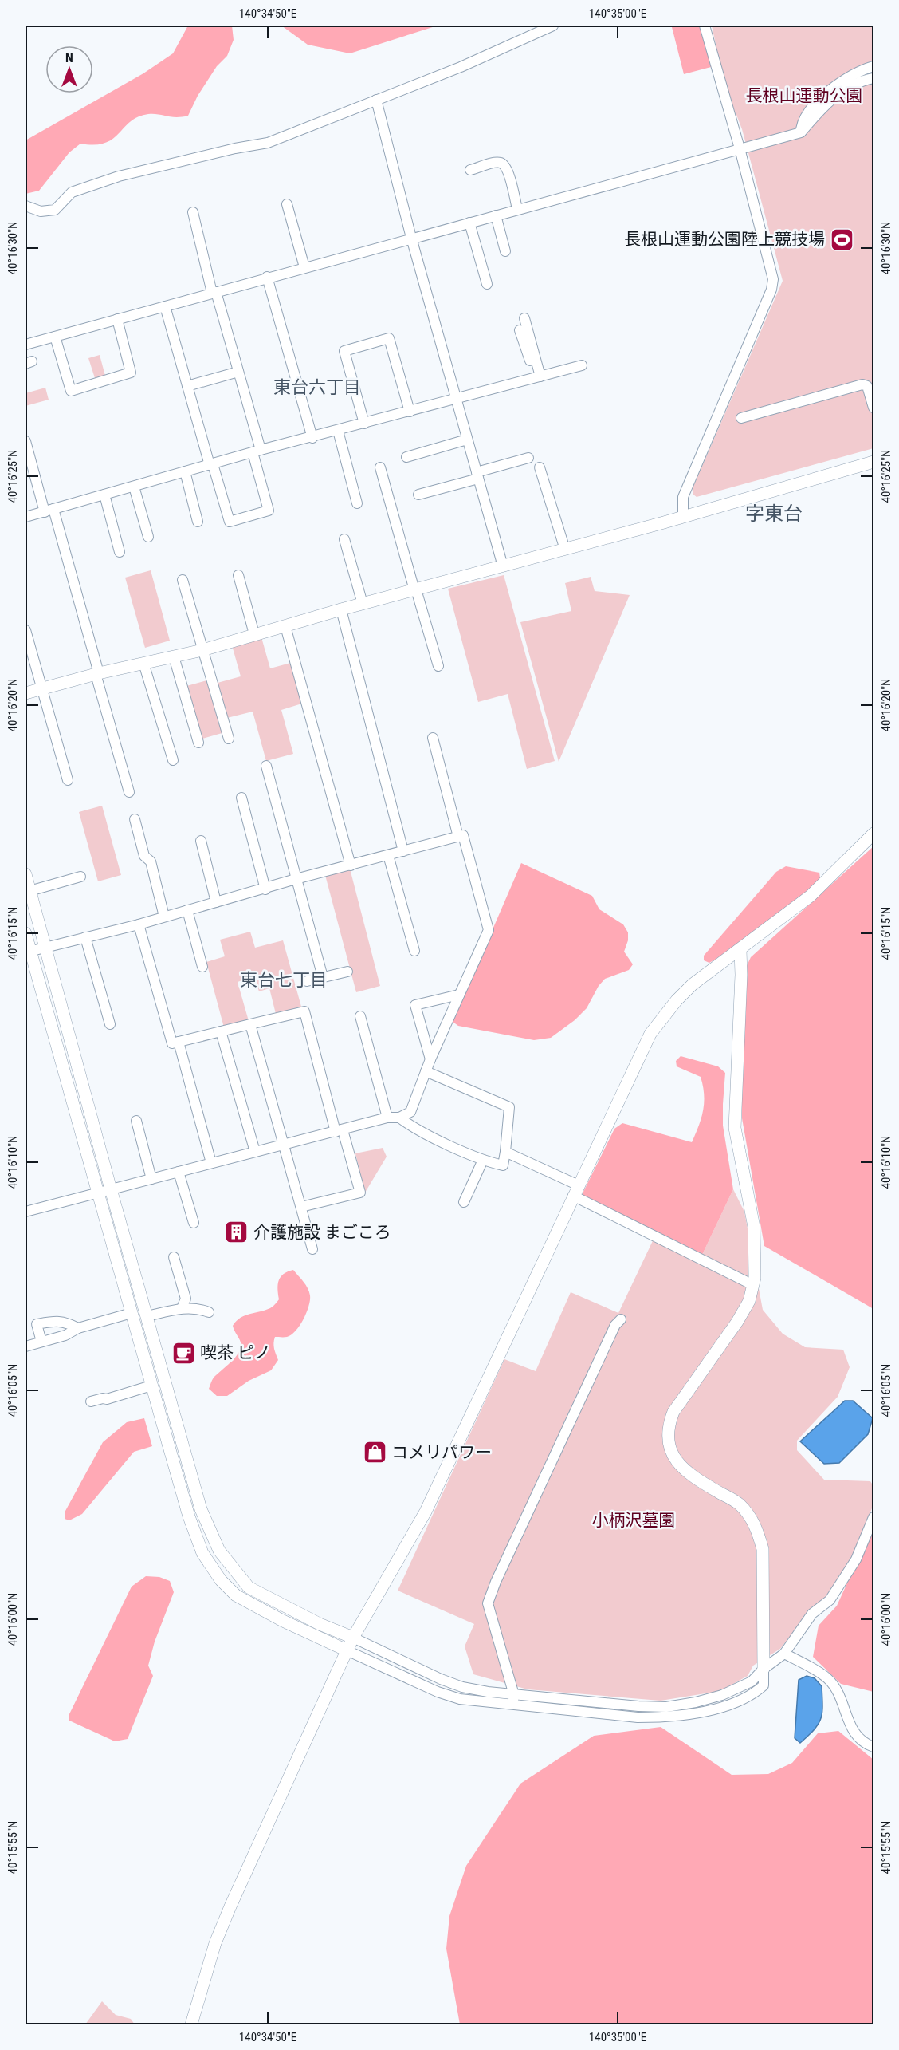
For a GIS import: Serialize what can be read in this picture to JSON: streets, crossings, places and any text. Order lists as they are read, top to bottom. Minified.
{"districts":["東台六丁目","字東台","東台七丁目"],"parks":["長根山運動公園","小柄沢墓園"],"places":{"sports":["長根山運動公園陸上競技場"],"building":["介護施設 まごころ"],"cafe":["喫茶 ピノ"],"shop":["コメリパワー"]},"north":"top","coordinates":["140°34'50\"E","140°35'00\"E","40°16'30\"N","40°16'25\"N","40°16'20\"N","40°16'15\"N","40°16'10\"N","40°16'05\"N","40°16'00\"N","40°15'55\"N"]}
